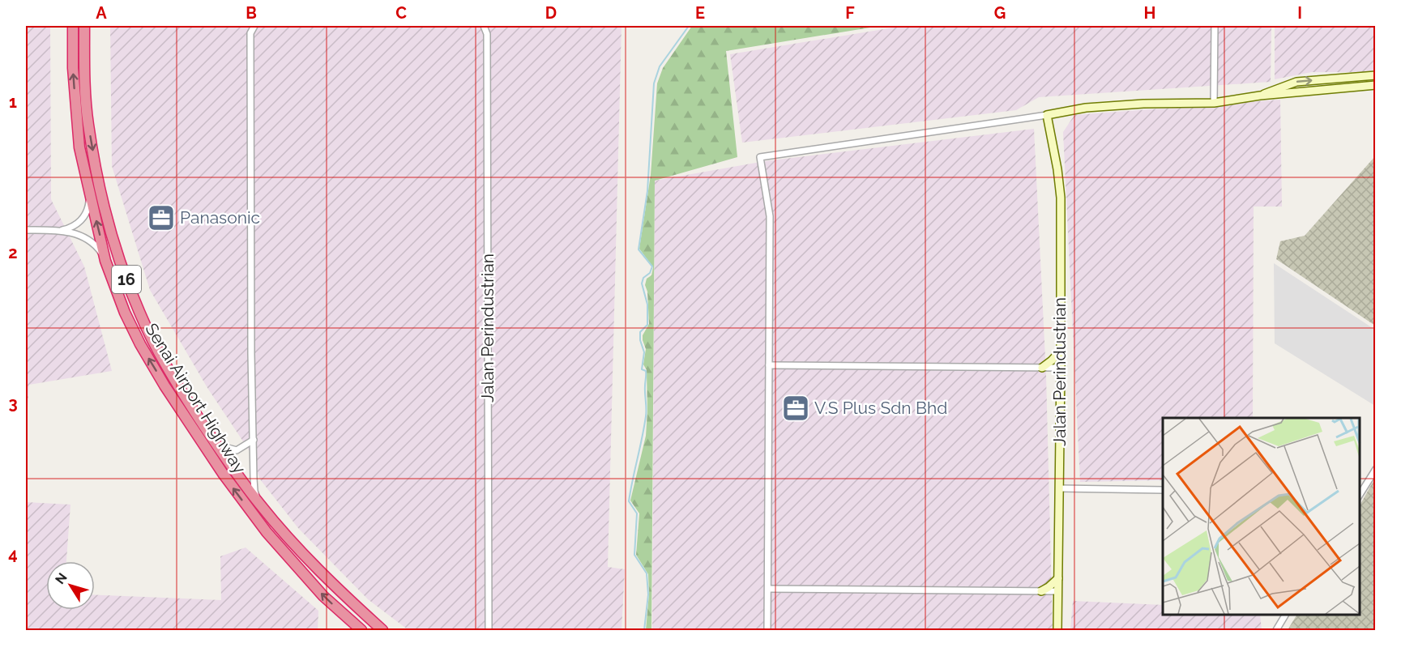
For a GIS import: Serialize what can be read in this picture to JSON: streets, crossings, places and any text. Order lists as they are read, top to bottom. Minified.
{"streets":{"highway":["16","Senai Airport Highway"],"main road":["Jalan Perindustrian"]},"places":{"office":["Panasonic","V.S Plus Sdn Bhd"]},"north":"top left","grid":{"columns":["A","B","C","D","E","F","G","H","I"],"rows":["1","2","3","4"]}}
